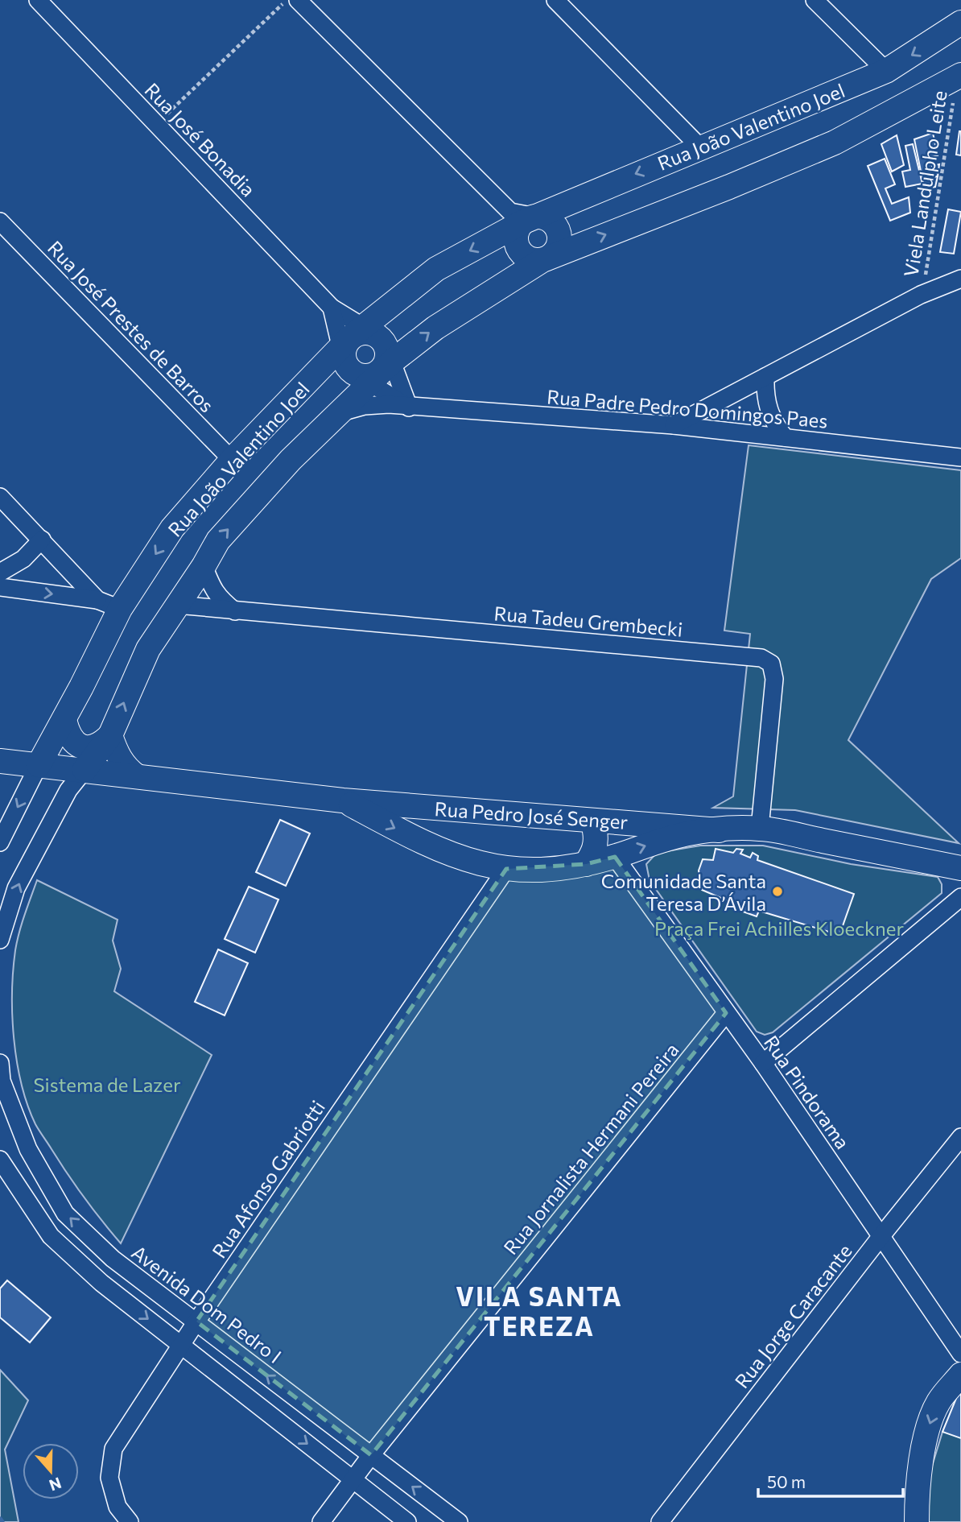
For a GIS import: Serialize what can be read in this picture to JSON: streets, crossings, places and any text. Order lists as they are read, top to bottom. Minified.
{"streets":{"street":["Rua João Valentino Joel","Rua José Bonadia","Rua José Prestes de Barros","Rua Padre Pedro Domingos Paes","Rua Tadeu Grembecki","Rua Pedro José Senger","Rua Pindorama","Rua Jornalista Hermani Pereira","Rua Afonso Gabriotti","Avenida Dom Pedro I","Rua Jorge Caracante"],"path":["Viela Landulpho Leite"]},"crossings":[["Rua João Valentino Joel","Rua José Bonadia"],["Rua João Valentino Joel","Viela Landulpho Leite"],["Rua João Valentino Joel","Rua José Prestes de Barros"],["Rua João Valentino Joel","Rua Padre Pedro Domingos Paes"],["Rua João Valentino Joel","Rua Tadeu Grembecki"],["Rua João Valentino Joel","Rua Pedro José Senger"],["Rua José Bonadia","Rua Padre Pedro Domingos Paes"],["Rua Tadeu Grembecki","Rua Pedro José Senger"],["Rua Pedro José Senger","Rua Pindorama"],["Rua Pedro José Senger","Rua Afonso Gabriotti"],["Rua Pindorama","Rua Jornalista Hermani Pereira"],["Rua Pindorama","Rua Jorge Caracante"],["Rua Jornalista Hermani Pereira","Avenida Dom Pedro I"],["Rua Afonso Gabriotti","Avenida Dom Pedro I"]],"districts":["VILA SANTA TEREZA"],"parks":["Praça Frei Achilles Kloeckner","Sistema de Lazer"],"places":["Comunidade Santa Teresa D’Ávila"],"scale_bar":"50 m","north":"bottom"}
